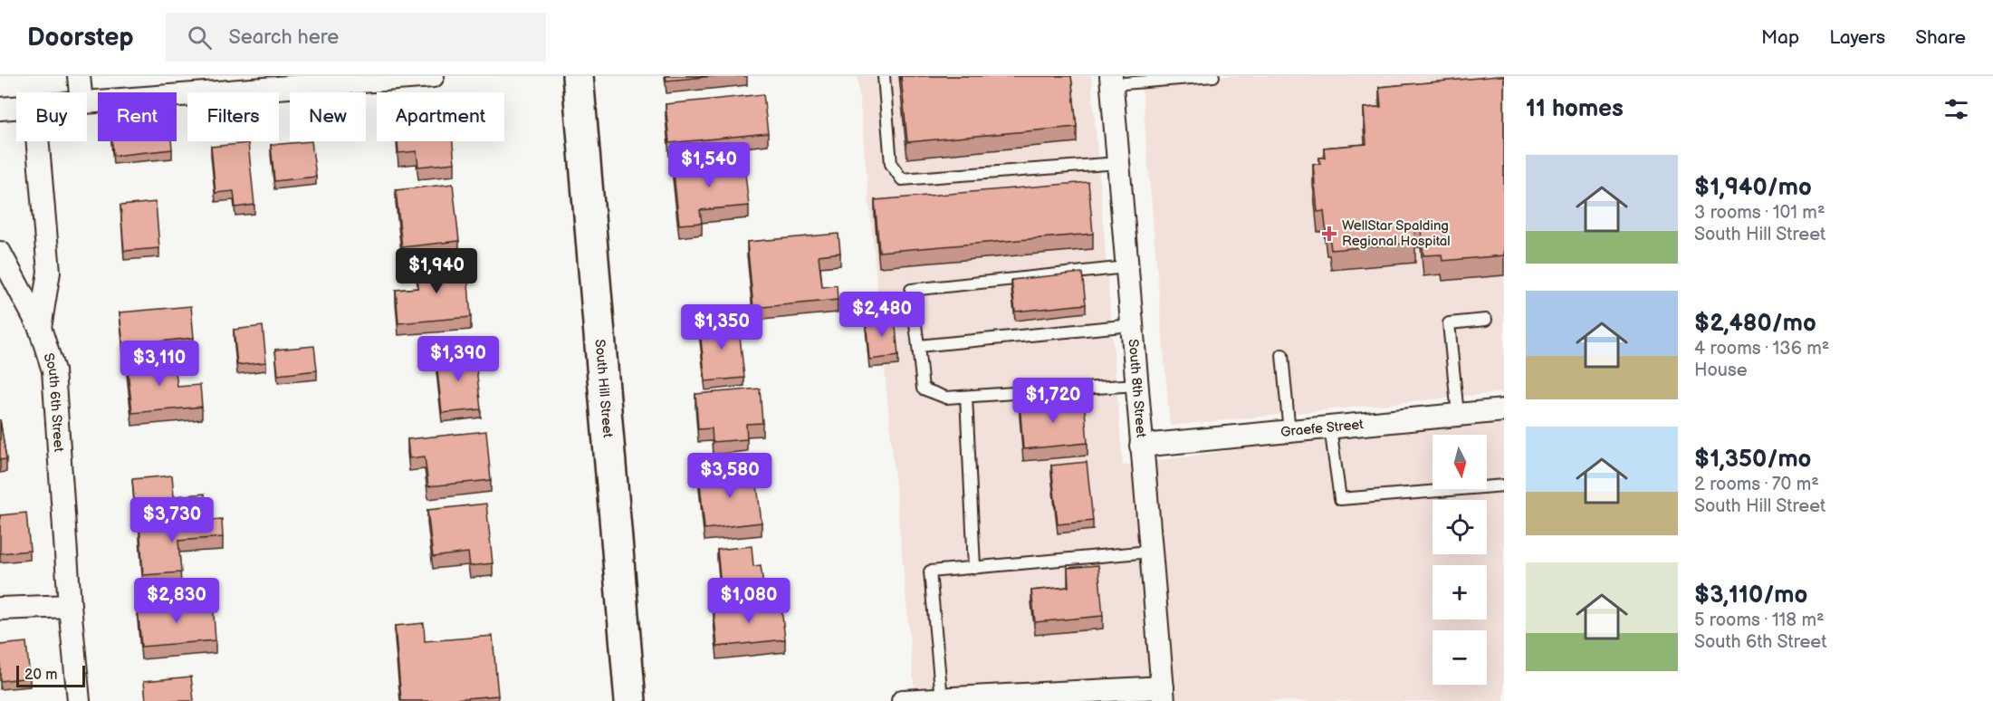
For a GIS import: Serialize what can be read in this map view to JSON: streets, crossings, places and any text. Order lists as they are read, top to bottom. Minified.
{"streets":{"main road":["South Hill Street"],"street":["South 8th Street","South 6th Street","Graefe Street"]},"crossings":[["South 8th Street","Graefe Street"]],"places":{"health":["WellStar Spalding Regional Hospital"]},"scale_bar":"20 m","north":"bottom","page":{"header":"Doorstep","search":"Search here","nav":["Map","Layers","Share"],"heading":"11 homes","chip":["Buy","Rent","Filters","New","Apartment"],"list":[{"name":"$1,940/mo","note":"3 rooms · 101 m² · South Hill Street"},{"name":"$2,480/mo","note":"4 rooms · 136 m² · House"},{"name":"$1,350/mo","note":"2 rooms · 70 m² · South Hill Street"},{"name":"$3,110/mo","note":"5 rooms · 118 m² · South 6th Street"}],"price":["$1,540","$1,940","$2,480","$1,350","$1,390","$3,110","$1,720","$3,580","$3,730","$2,830","$1,080"],"map_buttons":["+","−"],"scale":"20 m"}}
